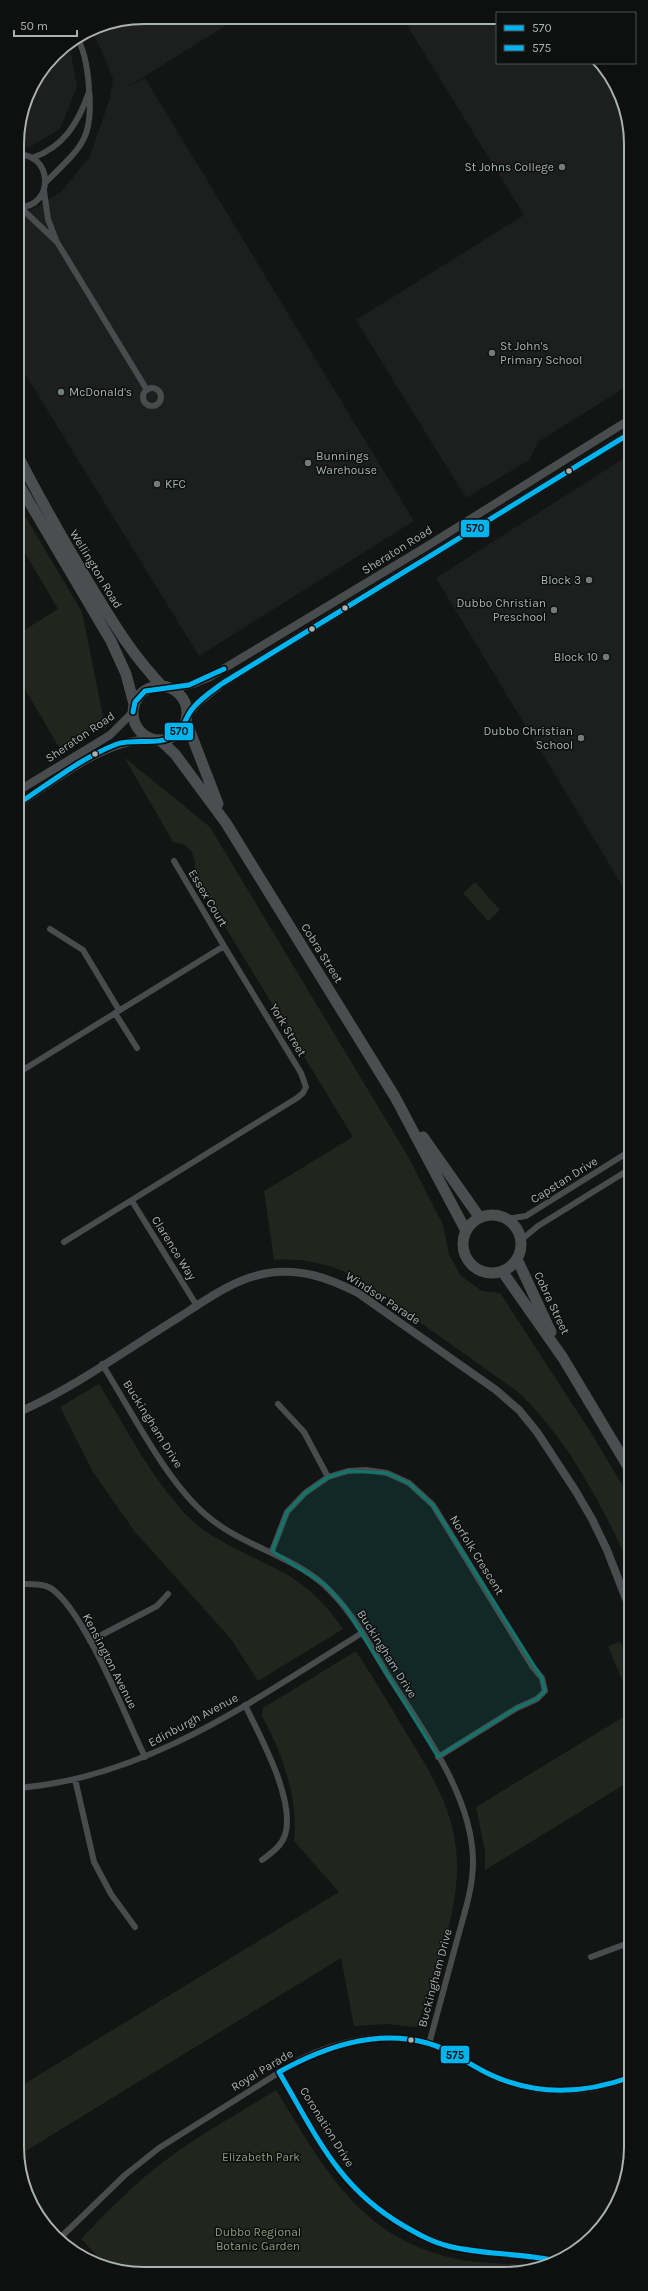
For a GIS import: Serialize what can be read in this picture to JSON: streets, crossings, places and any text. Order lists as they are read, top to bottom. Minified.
{"streets":{"highway":["Wellington Road","Cobra Street"],"street":["Sheraton Road","Essex Court","York Street","Capstan Drive","Clarence Way","Windsor Parade","Buckingham Drive","Norfolk Crescent","Kensington Avenue","Edinburgh Avenue","Royal Parade","Coronation Drive"]},"crossings":[["Sheraton Road","Wellington Road"],["Sheraton Road","Cobra Street"],["Wellington Road","Cobra Street"],["Essex Court","York Street"],["Cobra Street","Capstan Drive"],["York Street","Clarence Way"],["Clarence Way","Windsor Parade"],["Windsor Parade","Buckingham Drive"],["Buckingham Drive","Norfolk Crescent"],["Buckingham Drive","Edinburgh Avenue"],["Buckingham Drive","Royal Parade"],["Kensington Avenue","Edinburgh Avenue"],["Royal Parade","Coronation Drive"]],"parks":["Elizabeth Park","Dubbo Regional Botanic Garden"],"places":["St Johns College","St John's Primary School","McDonald's","Bunnings Warehouse","KFC","Block 3","Dubbo Christian Preschool","Block 10","Dubbo Christian School"],"lines":["transit line 570","transit line 575"],"legend":["570","575"],"scale_bar":"50 m"}
